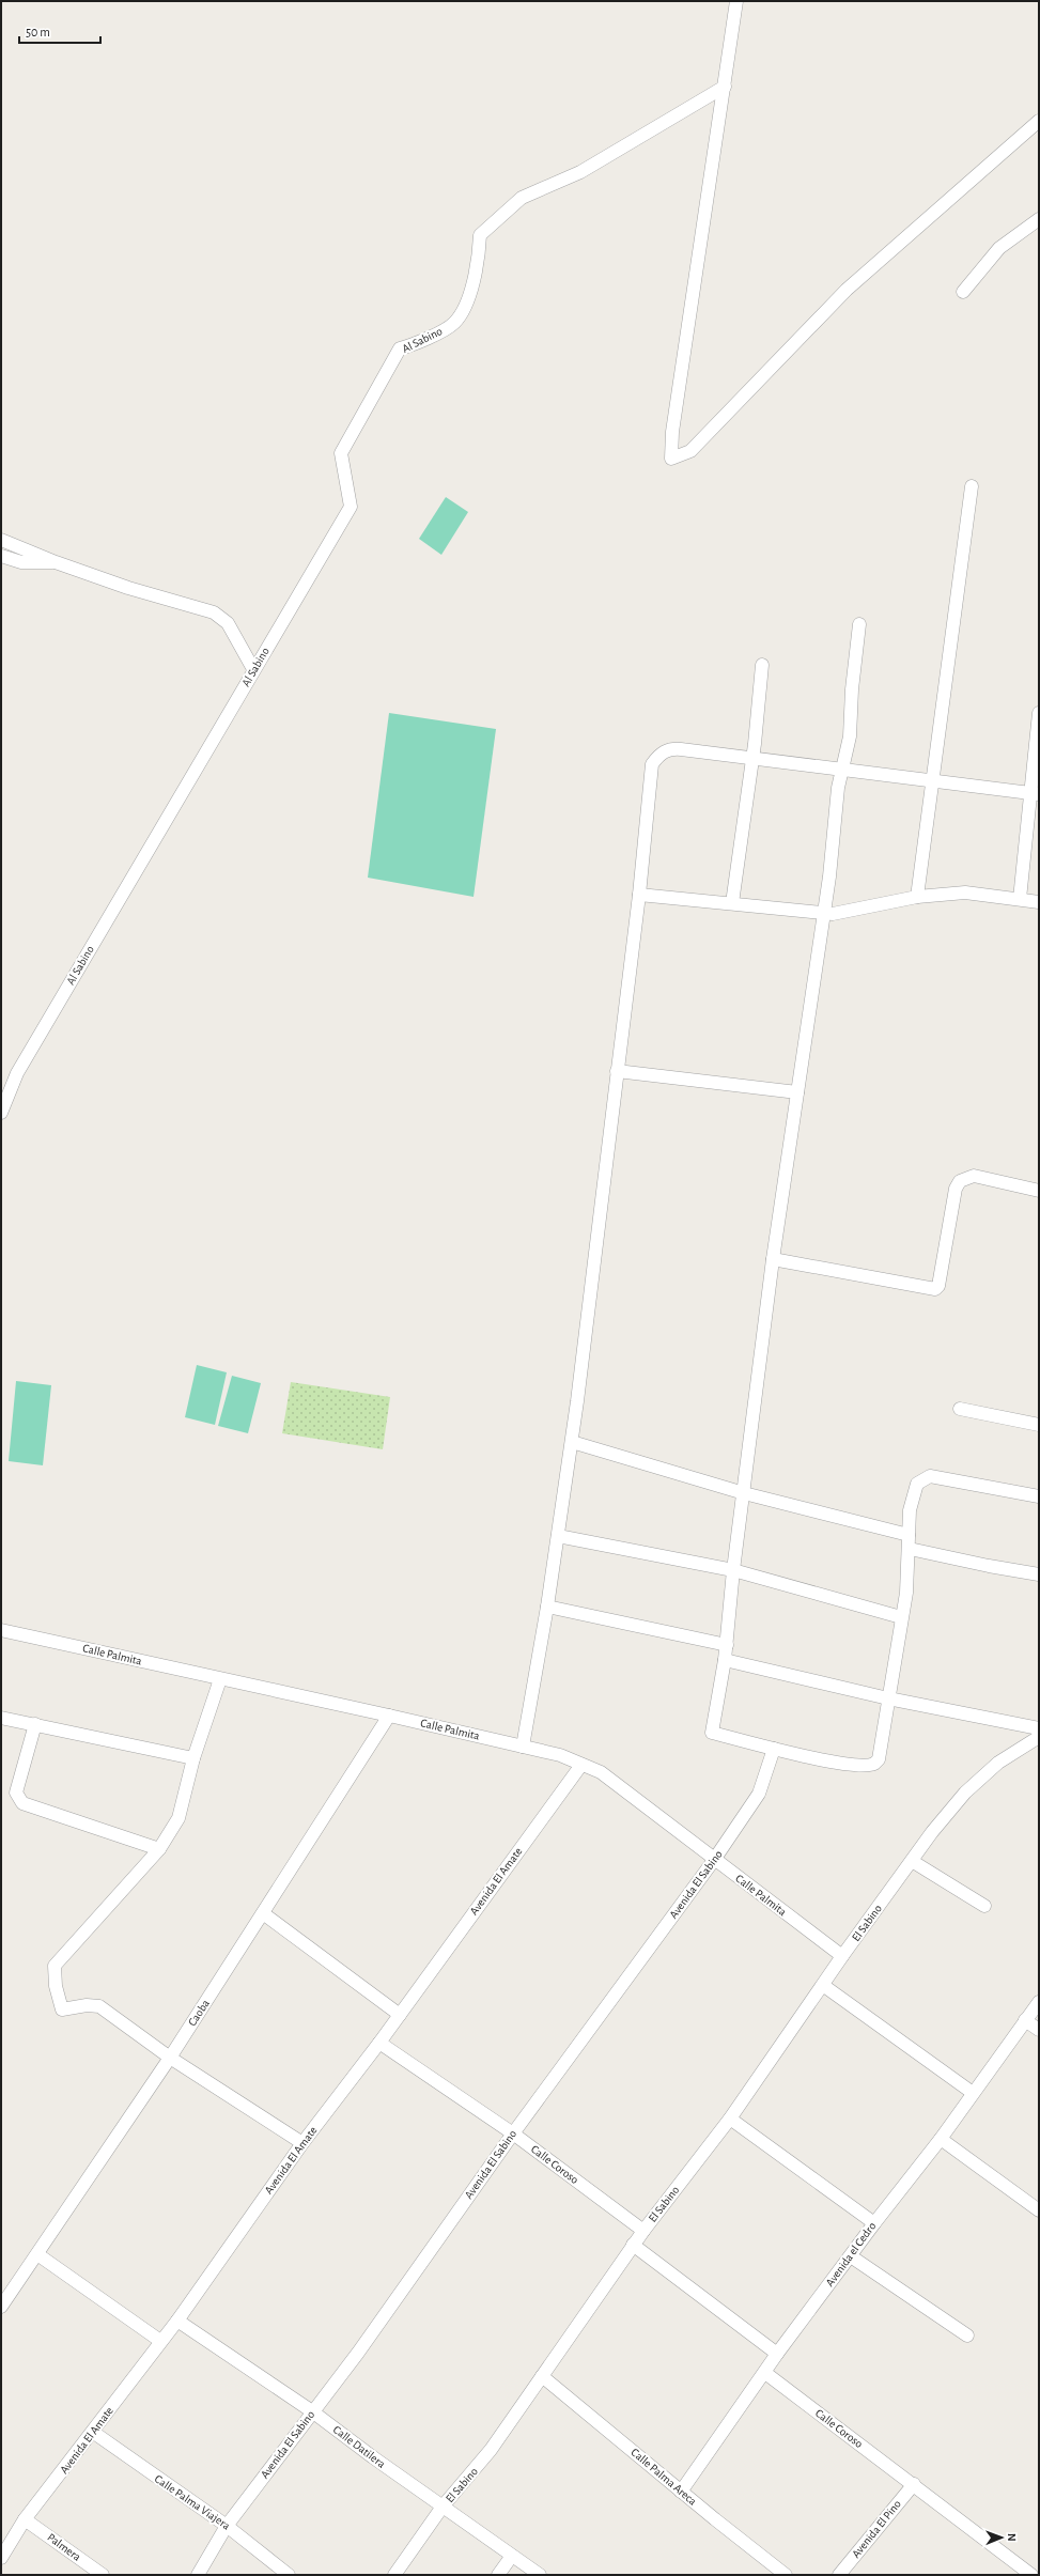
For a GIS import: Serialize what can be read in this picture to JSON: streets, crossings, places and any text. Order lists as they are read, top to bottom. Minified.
{"streets":{"street":["Al Sabino","Calle Palmita","Avenida El Amate","Avenida El Sabino","El Sabino","Caoba","Calle Coroso","Avenida el Cedro","Calle Datilera","Calle Palma Areca","Calle Palma Viajera","Avenida El Pino","Palmera"]},"crossings":[["Calle Palmita","Avenida El Amate"],["Calle Palmita","Avenida El Sabino"],["Calle Palmita","El Sabino"],["Calle Palmita","Caoba"],["Avenida El Amate","Calle Coroso"],["Avenida El Amate","Calle Datilera"],["Avenida El Amate","Calle Palma Viajera"],["Avenida El Amate","Palmera"],["Avenida El Sabino","Calle Coroso"],["Avenida El Sabino","Calle Datilera"],["Avenida El Sabino","Calle Palma Viajera"],["El Sabino","Calle Coroso"],["El Sabino","Calle Datilera"],["El Sabino","Calle Palma Areca"],["Calle Coroso","Avenida el Cedro"],["Calle Coroso","Avenida El Pino"],["Avenida el Cedro","Calle Palma Areca"]],"scale_bar":"50 m","north":"right"}
